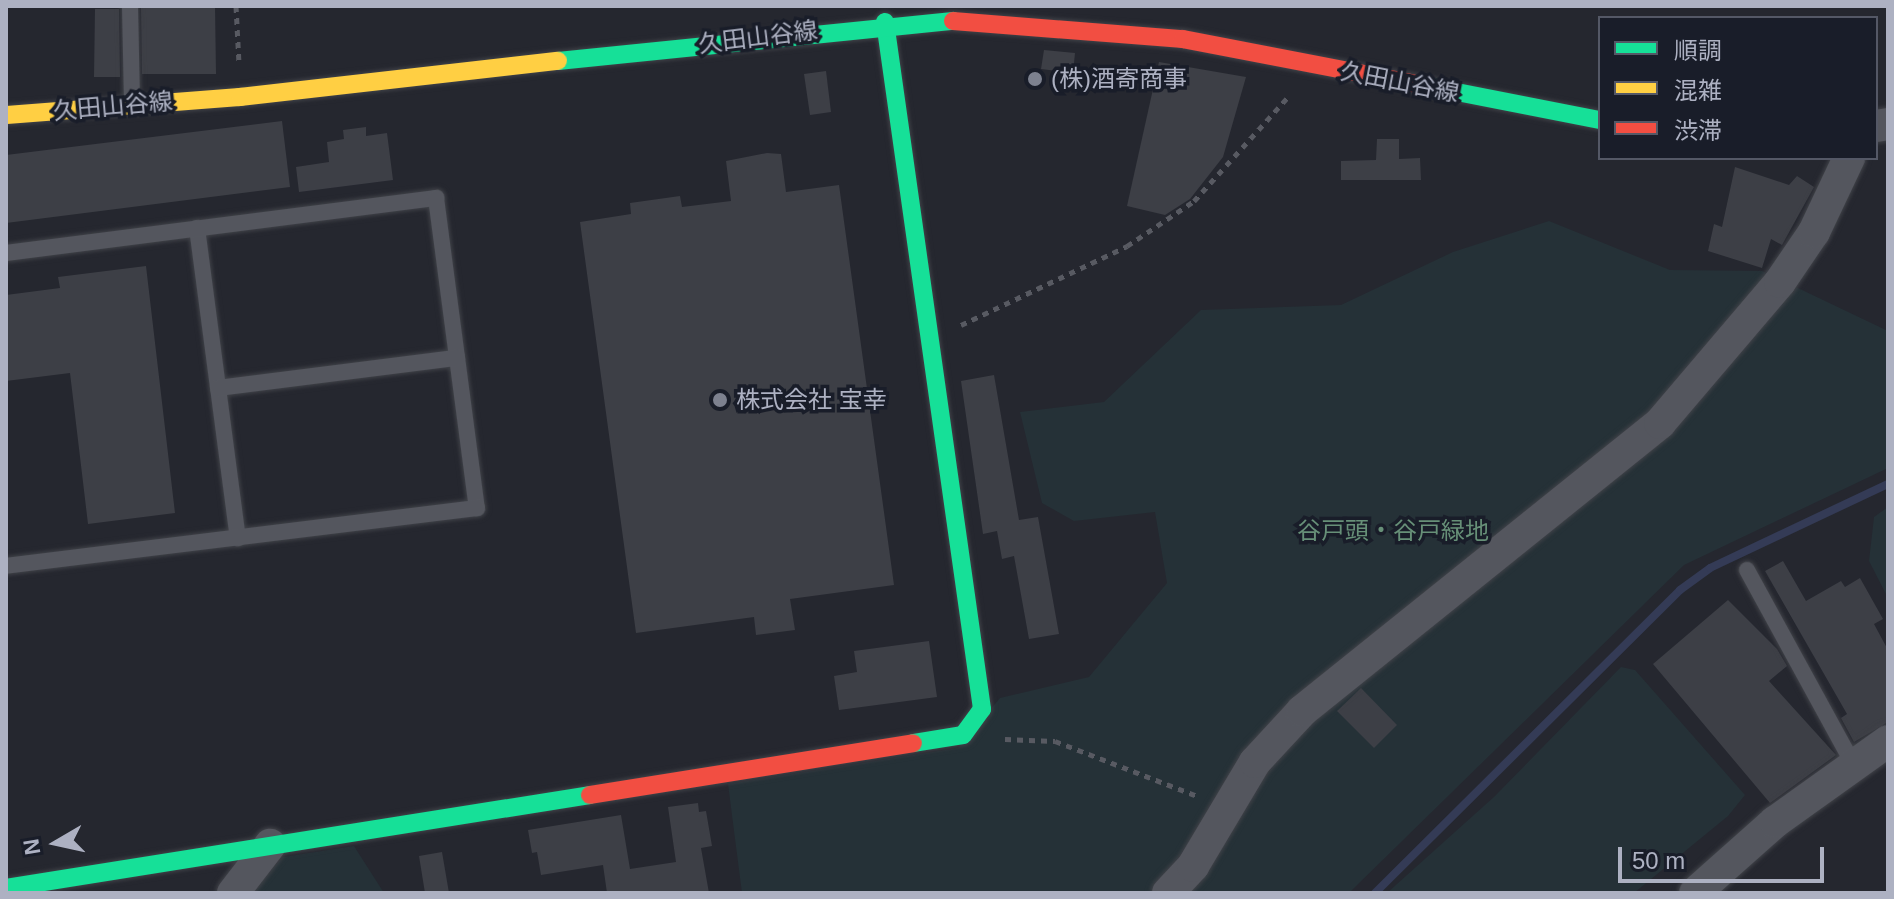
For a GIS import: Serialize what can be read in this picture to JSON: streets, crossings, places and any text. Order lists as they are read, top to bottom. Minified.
{"streets":{"street":["久田山谷線"]},"parks":["谷戸頭・谷戸緑地"],"places":["(株)酒寄商事","株式会社 宝幸"],"legend":["順調","混雑","渋滞"],"scale_bar":"50 m","north":"left"}
